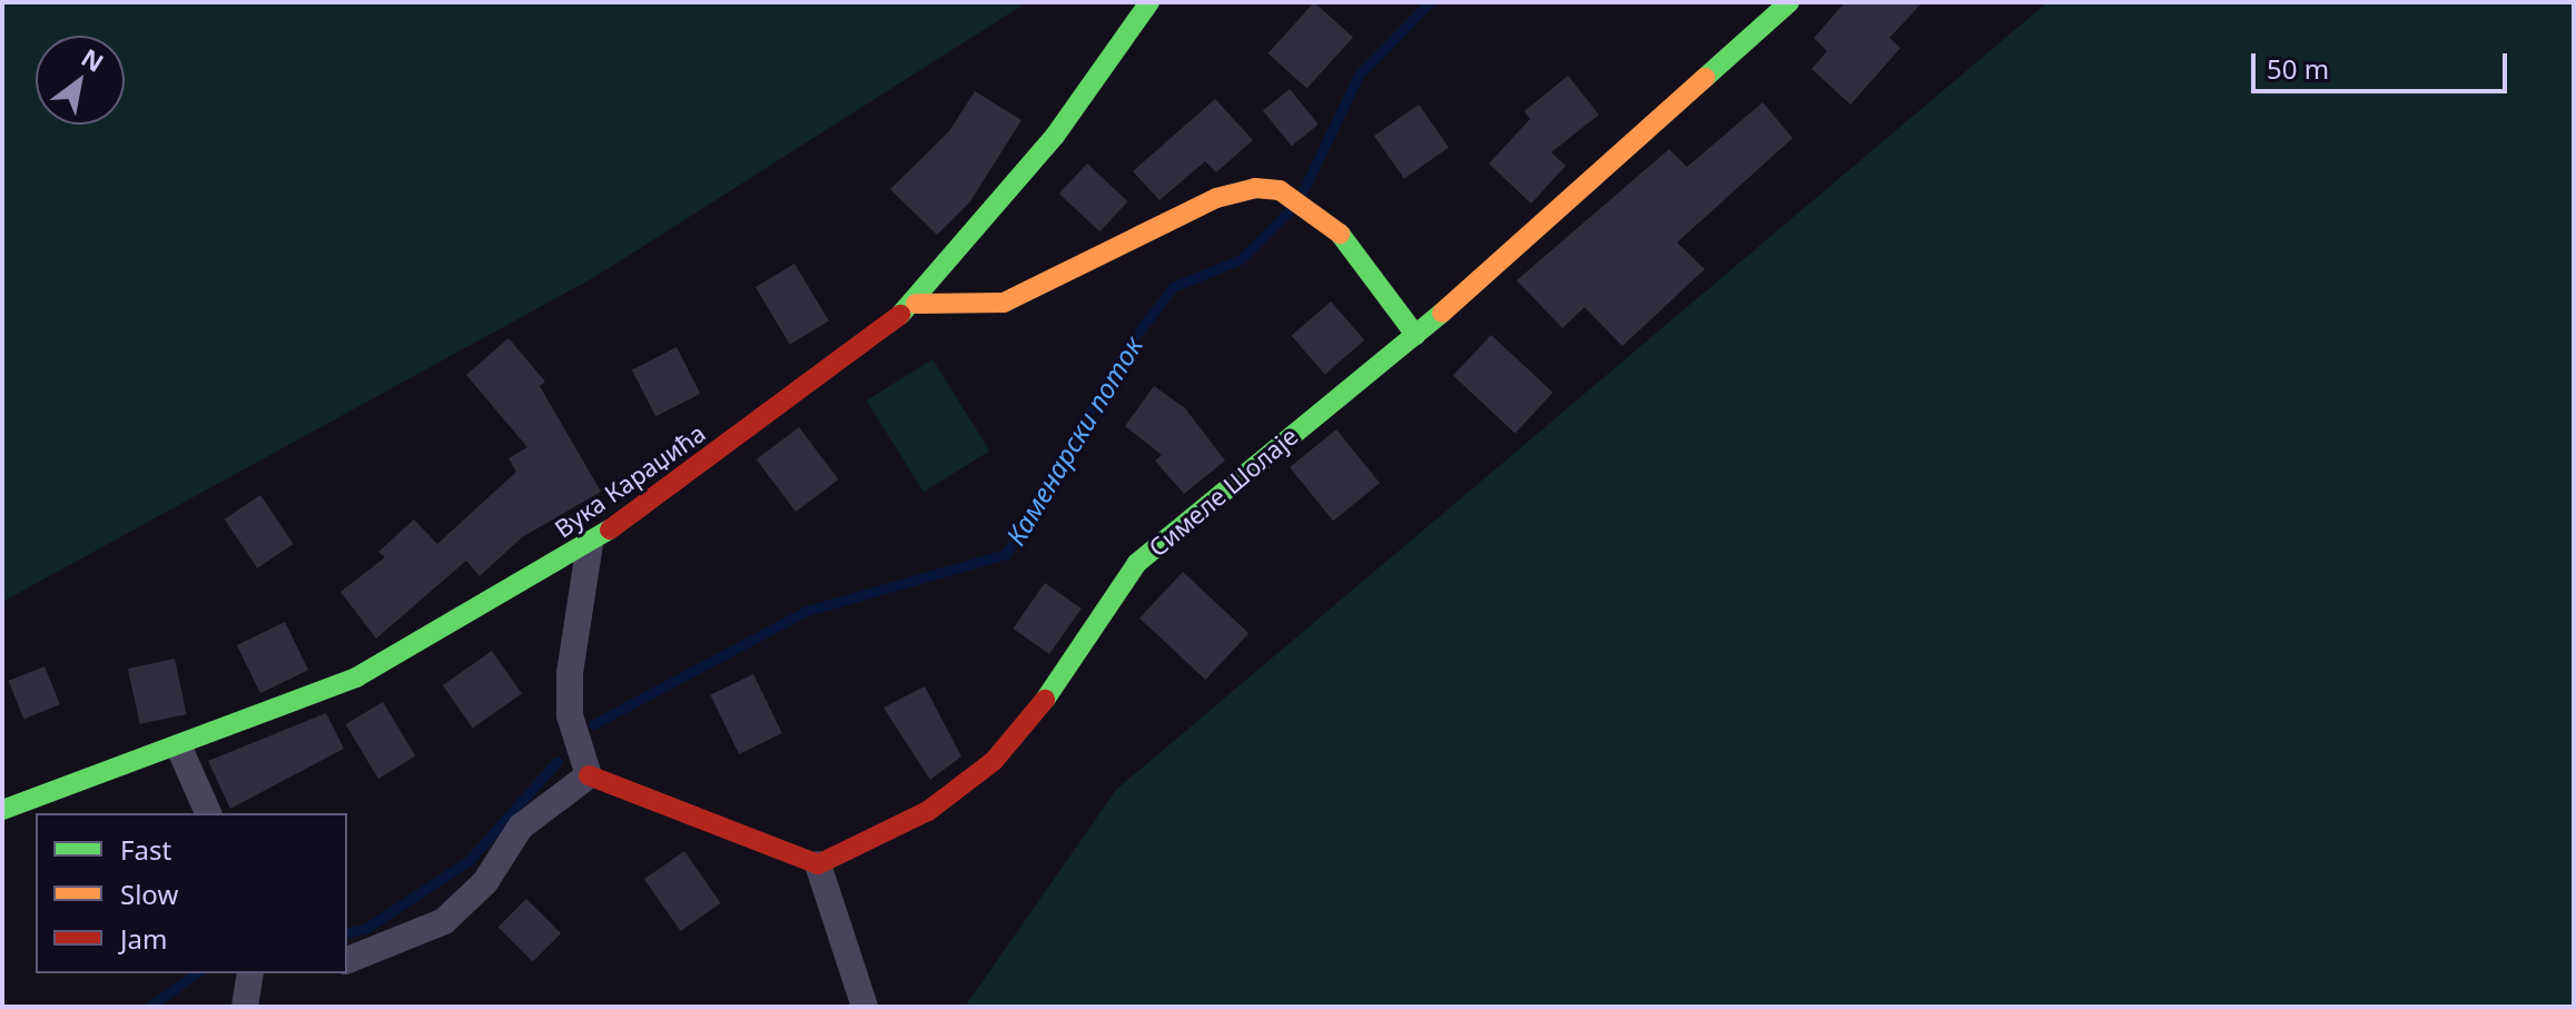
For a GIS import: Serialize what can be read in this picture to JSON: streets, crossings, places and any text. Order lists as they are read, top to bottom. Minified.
{"streets":{"street":["Вука Караџића","Симеле Шолаје"]},"water":["Каменарски поток"],"legend":["Fast","Slow","Jam"],"scale_bar":"50 m","north":"top right"}
